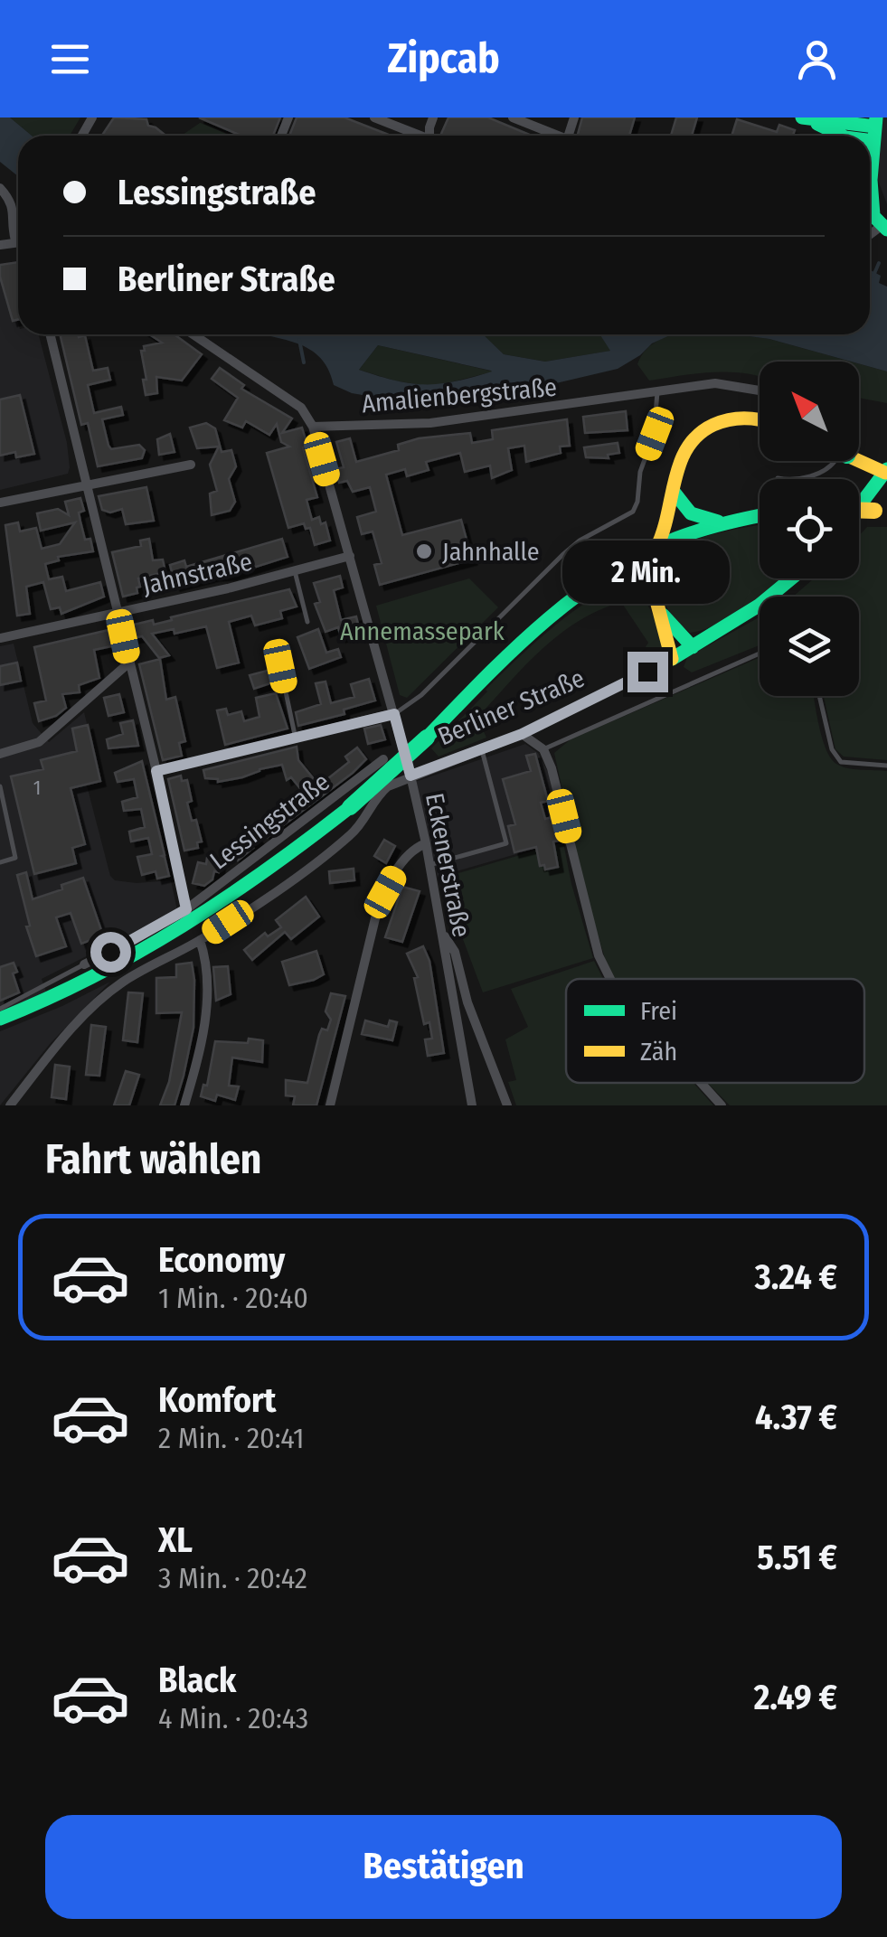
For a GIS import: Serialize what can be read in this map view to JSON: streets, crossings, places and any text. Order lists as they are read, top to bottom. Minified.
{"streets":{"main road":["Berliner Straße"],"street":["Amalienbergstraße","Jahnstraße","Lessingstraße","Eckenerstraße"]},"crossings":[["Amalienbergstraße","Eckenerstraße"],["Jahnstraße","Eckenerstraße"],["Berliner Straße","Lessingstraße"],["Berliner Straße","Eckenerstraße"],["Lessingstraße","Eckenerstraße"]],"parks":["Annemassepark"],"places":["Jahnhalle"],"house_numbers":["1"],"legend":["Frei","Zäh"],"north":"top left","page":{"header":"Zipcab","banner":["Lessingstraße","Berliner Straße"],"bubble":"2 Min.","heading":"Fahrt wählen","list":[{"name":"Economy","note":"1 Min. · 20:40","value":"3.24 €"},{"name":"Komfort","note":"2 Min. · 20:41","value":"4.37 €"},{"name":"XL","note":"3 Min. · 20:42","value":"5.51 €"},{"name":"Black","note":"4 Min. · 20:43","value":"2.49 €"}],"buttons":"Bestätigen"}}
